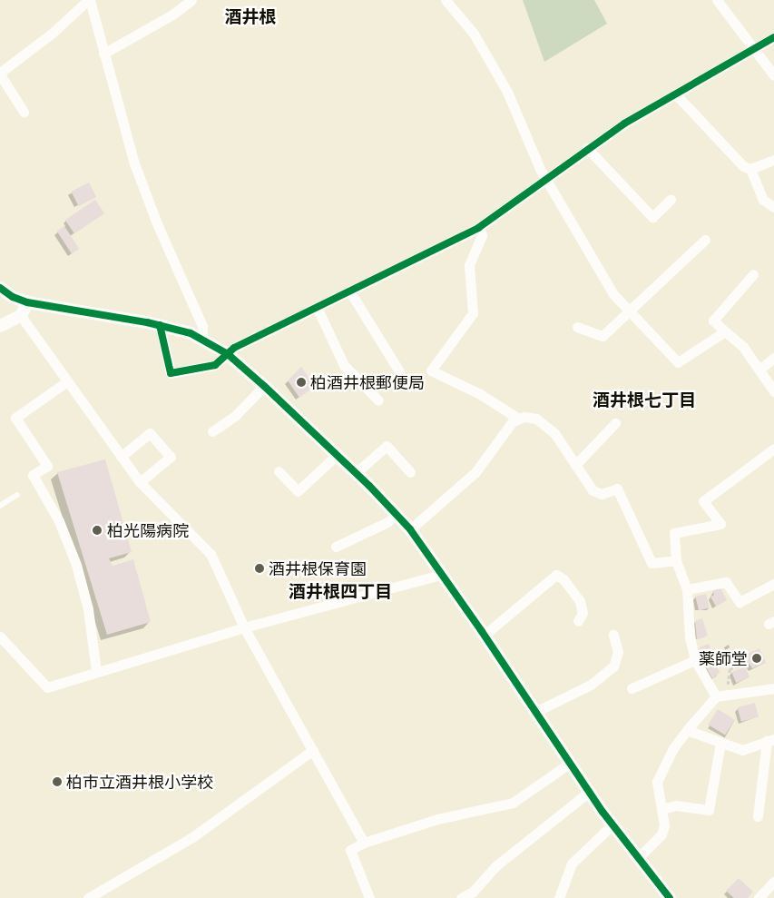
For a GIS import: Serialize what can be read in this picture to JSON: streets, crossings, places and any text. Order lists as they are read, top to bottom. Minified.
{"districts":["酒井根","酒井根七丁目","酒井根四丁目"],"places":["柏酒井根郵便局","柏光陽病院","酒井根保育園","薬師堂","柏市立酒井根小学校"]}
